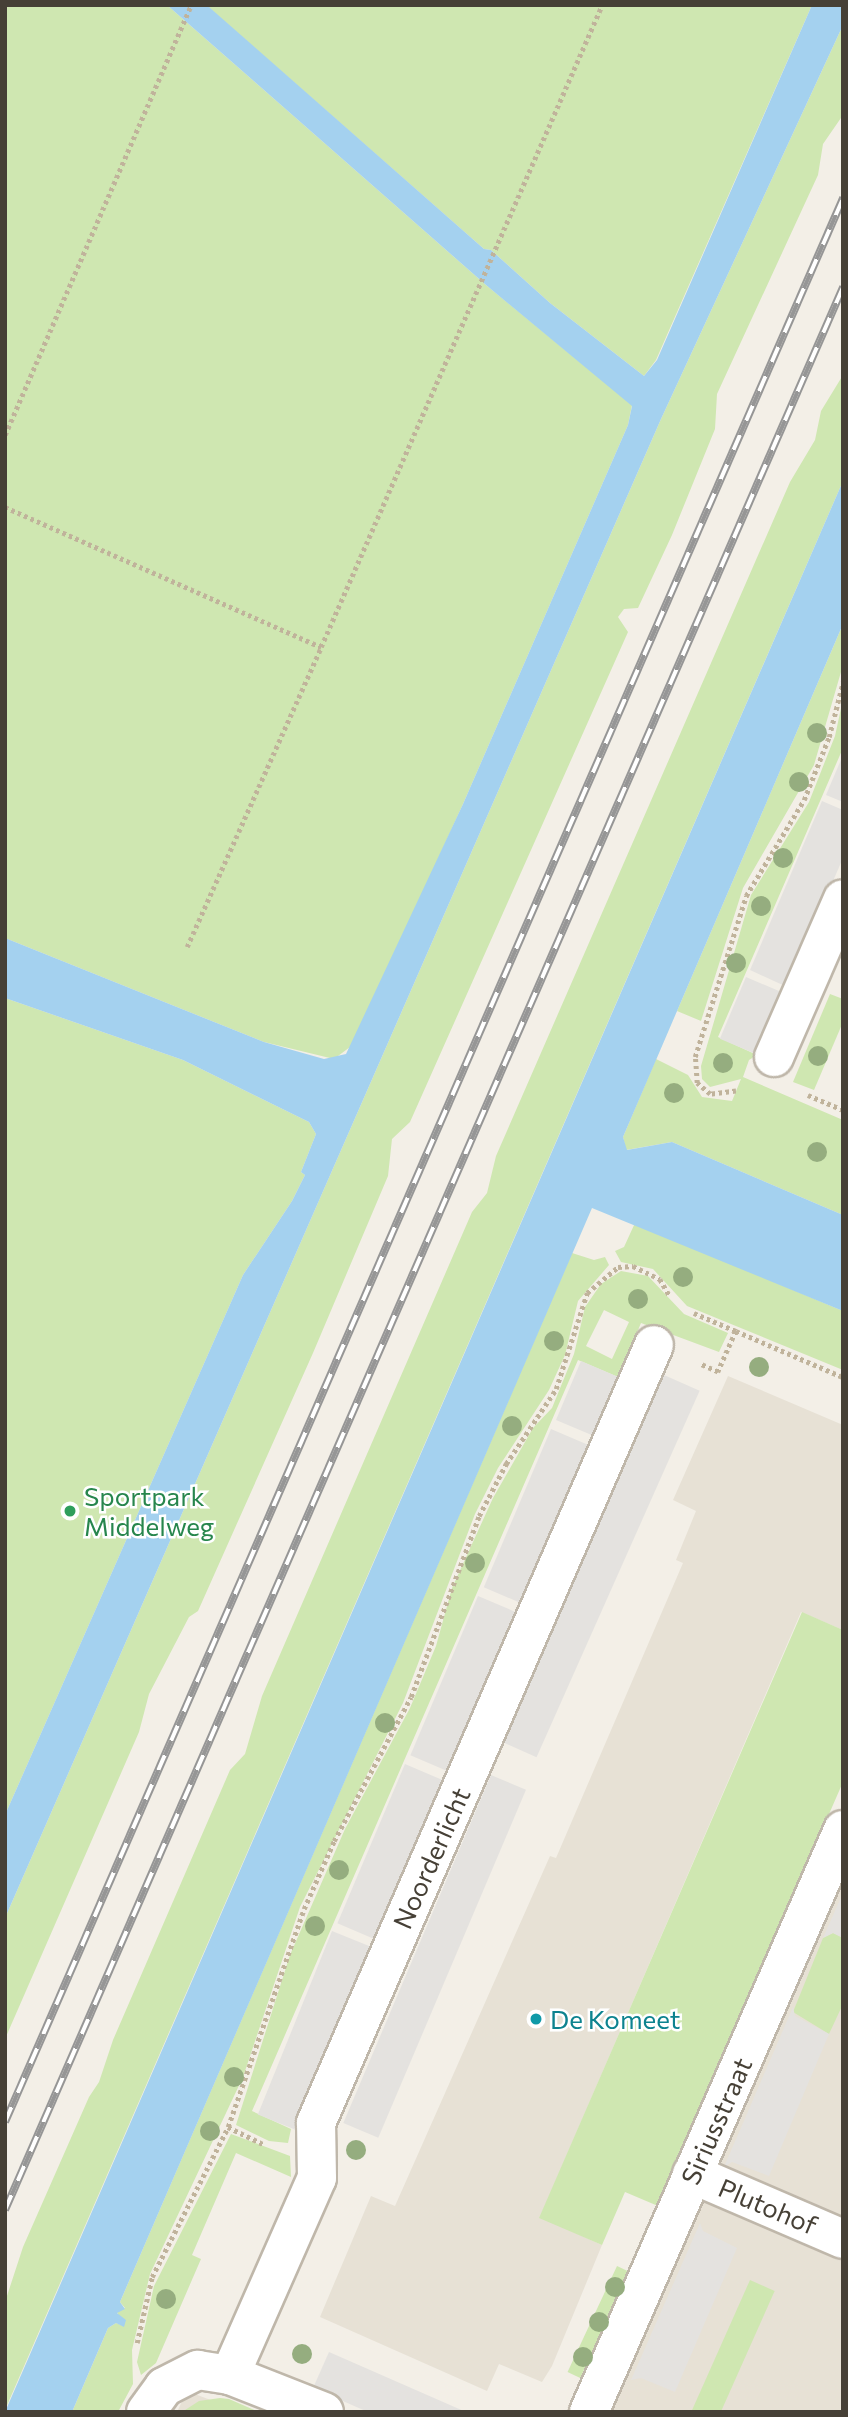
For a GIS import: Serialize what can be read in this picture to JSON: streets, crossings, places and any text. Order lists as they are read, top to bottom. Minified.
{"streets":{"street":["Noorderlicht","Siriusstraat","Plutohof"]},"crossings":[["Siriusstraat","Plutohof"]],"places":["Sportpark Middelweg","De Komeet"]}
